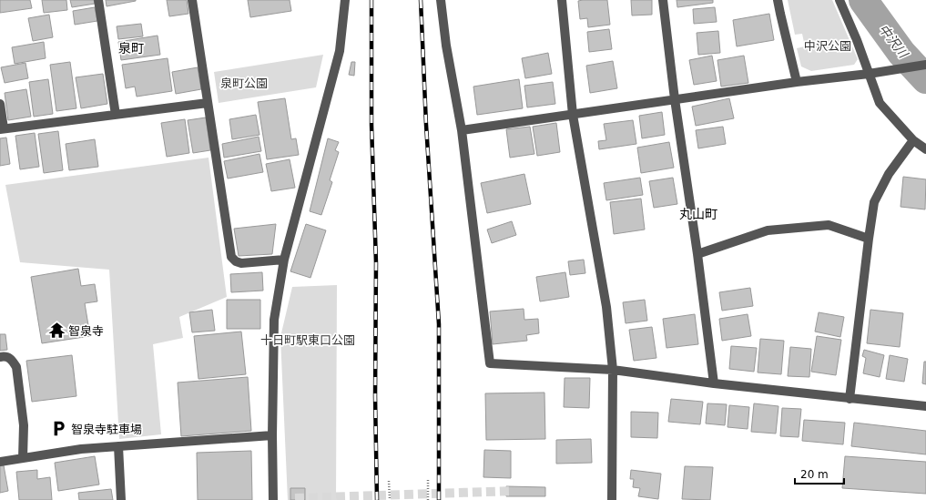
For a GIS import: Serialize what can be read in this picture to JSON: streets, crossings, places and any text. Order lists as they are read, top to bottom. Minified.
{"districts":["泉町","丸山町"],"water":["中沢川"],"parks":["中沢公園","泉町公園","十日町駅東口公園"],"places":{"temple":["智泉寺"],"parking":["智泉寺駐車場"]},"scale_bar":"20 m"}
